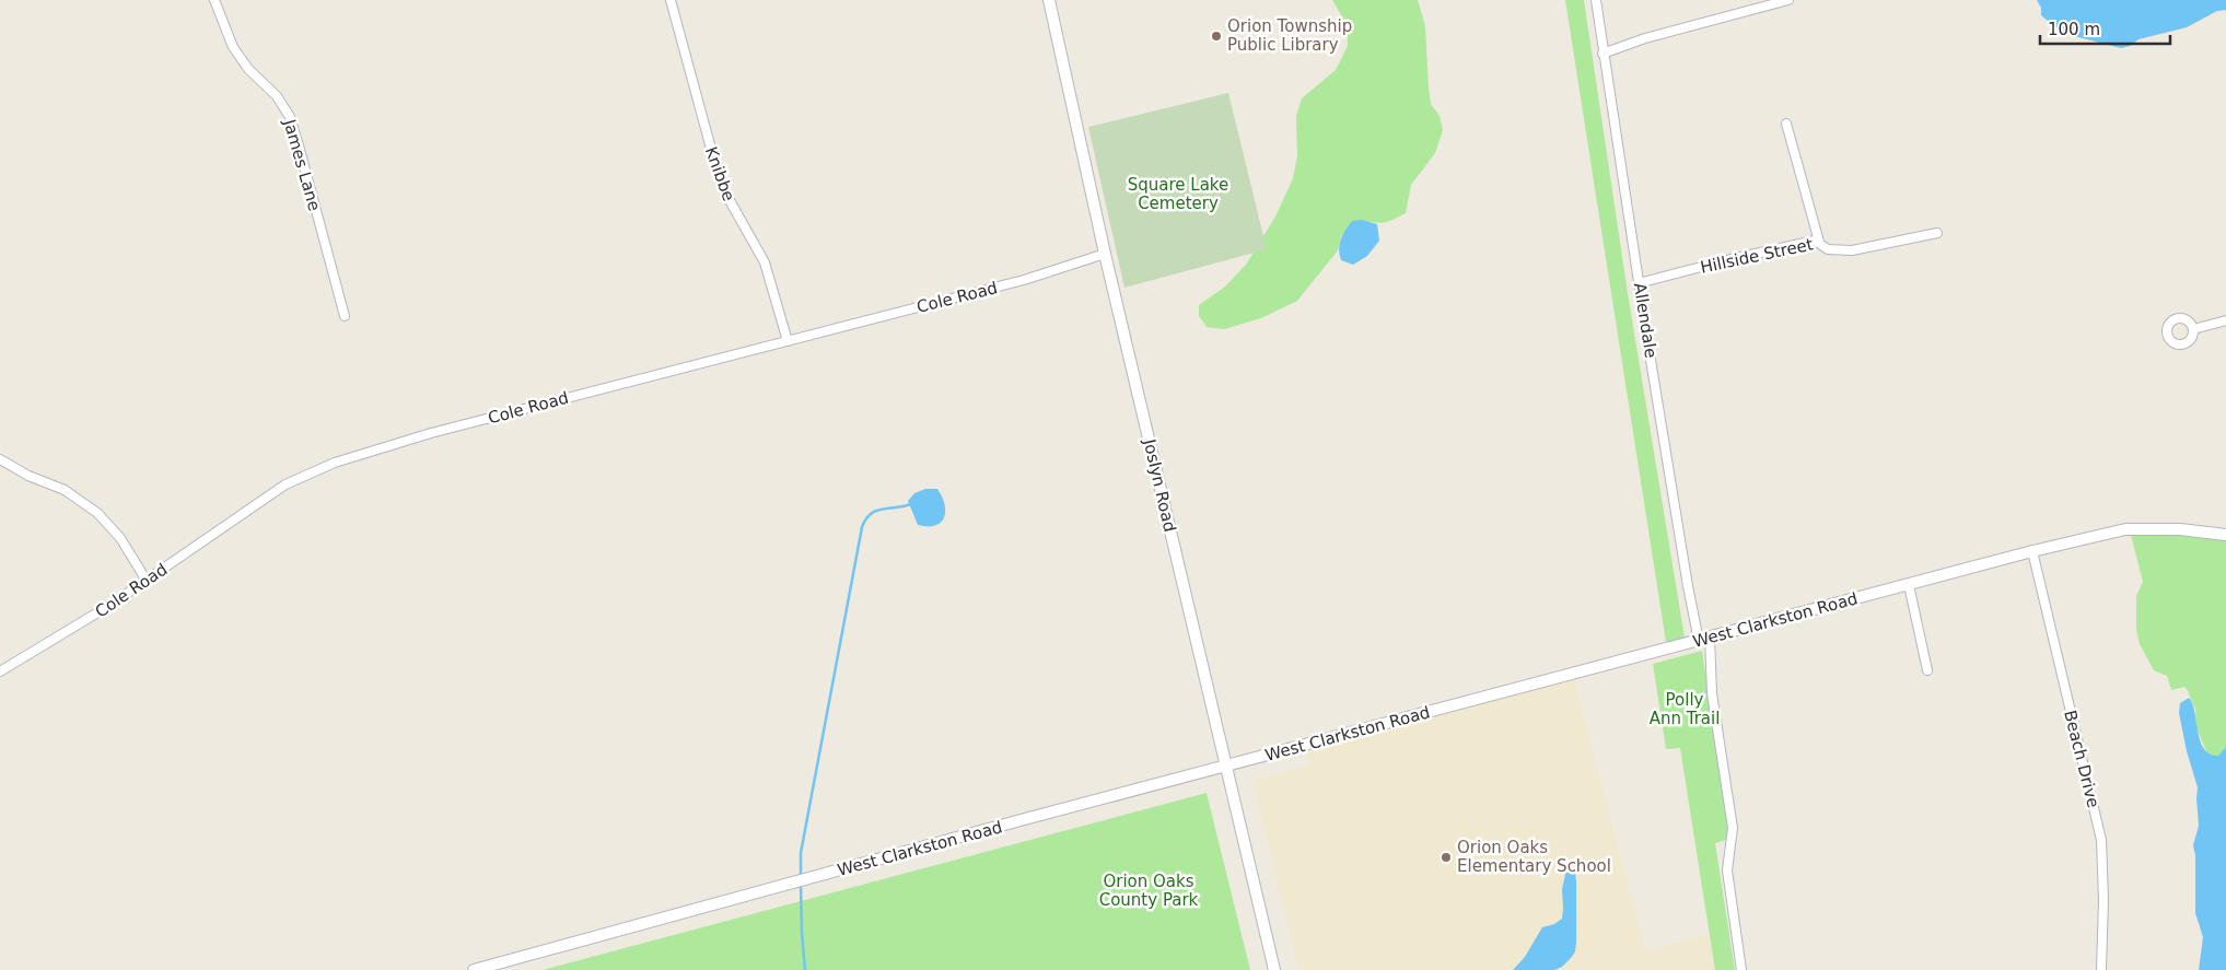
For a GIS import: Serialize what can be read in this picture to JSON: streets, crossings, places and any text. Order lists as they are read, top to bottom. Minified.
{"streets":{"main road":["Joslyn Road","West Clarkston Road"],"street":["James Lane","Knibbe","Hillside Street","Cole Road","Allendale","Beach Drive"]},"crossings":[["Knibbe","Cole Road"],["Hillside Street","Allendale"],["Cole Road","Joslyn Road"],["Allendale","West Clarkston Road"],["Joslyn Road","West Clarkston Road"],["West Clarkston Road","Beach Drive"]],"parks":["Square Lake Cemetery","Polly Ann Trail","Orion Oaks County Park"],"places":["Orion Township Public Library","Orion Oaks Elementary School"],"scale_bar":"100 m"}
